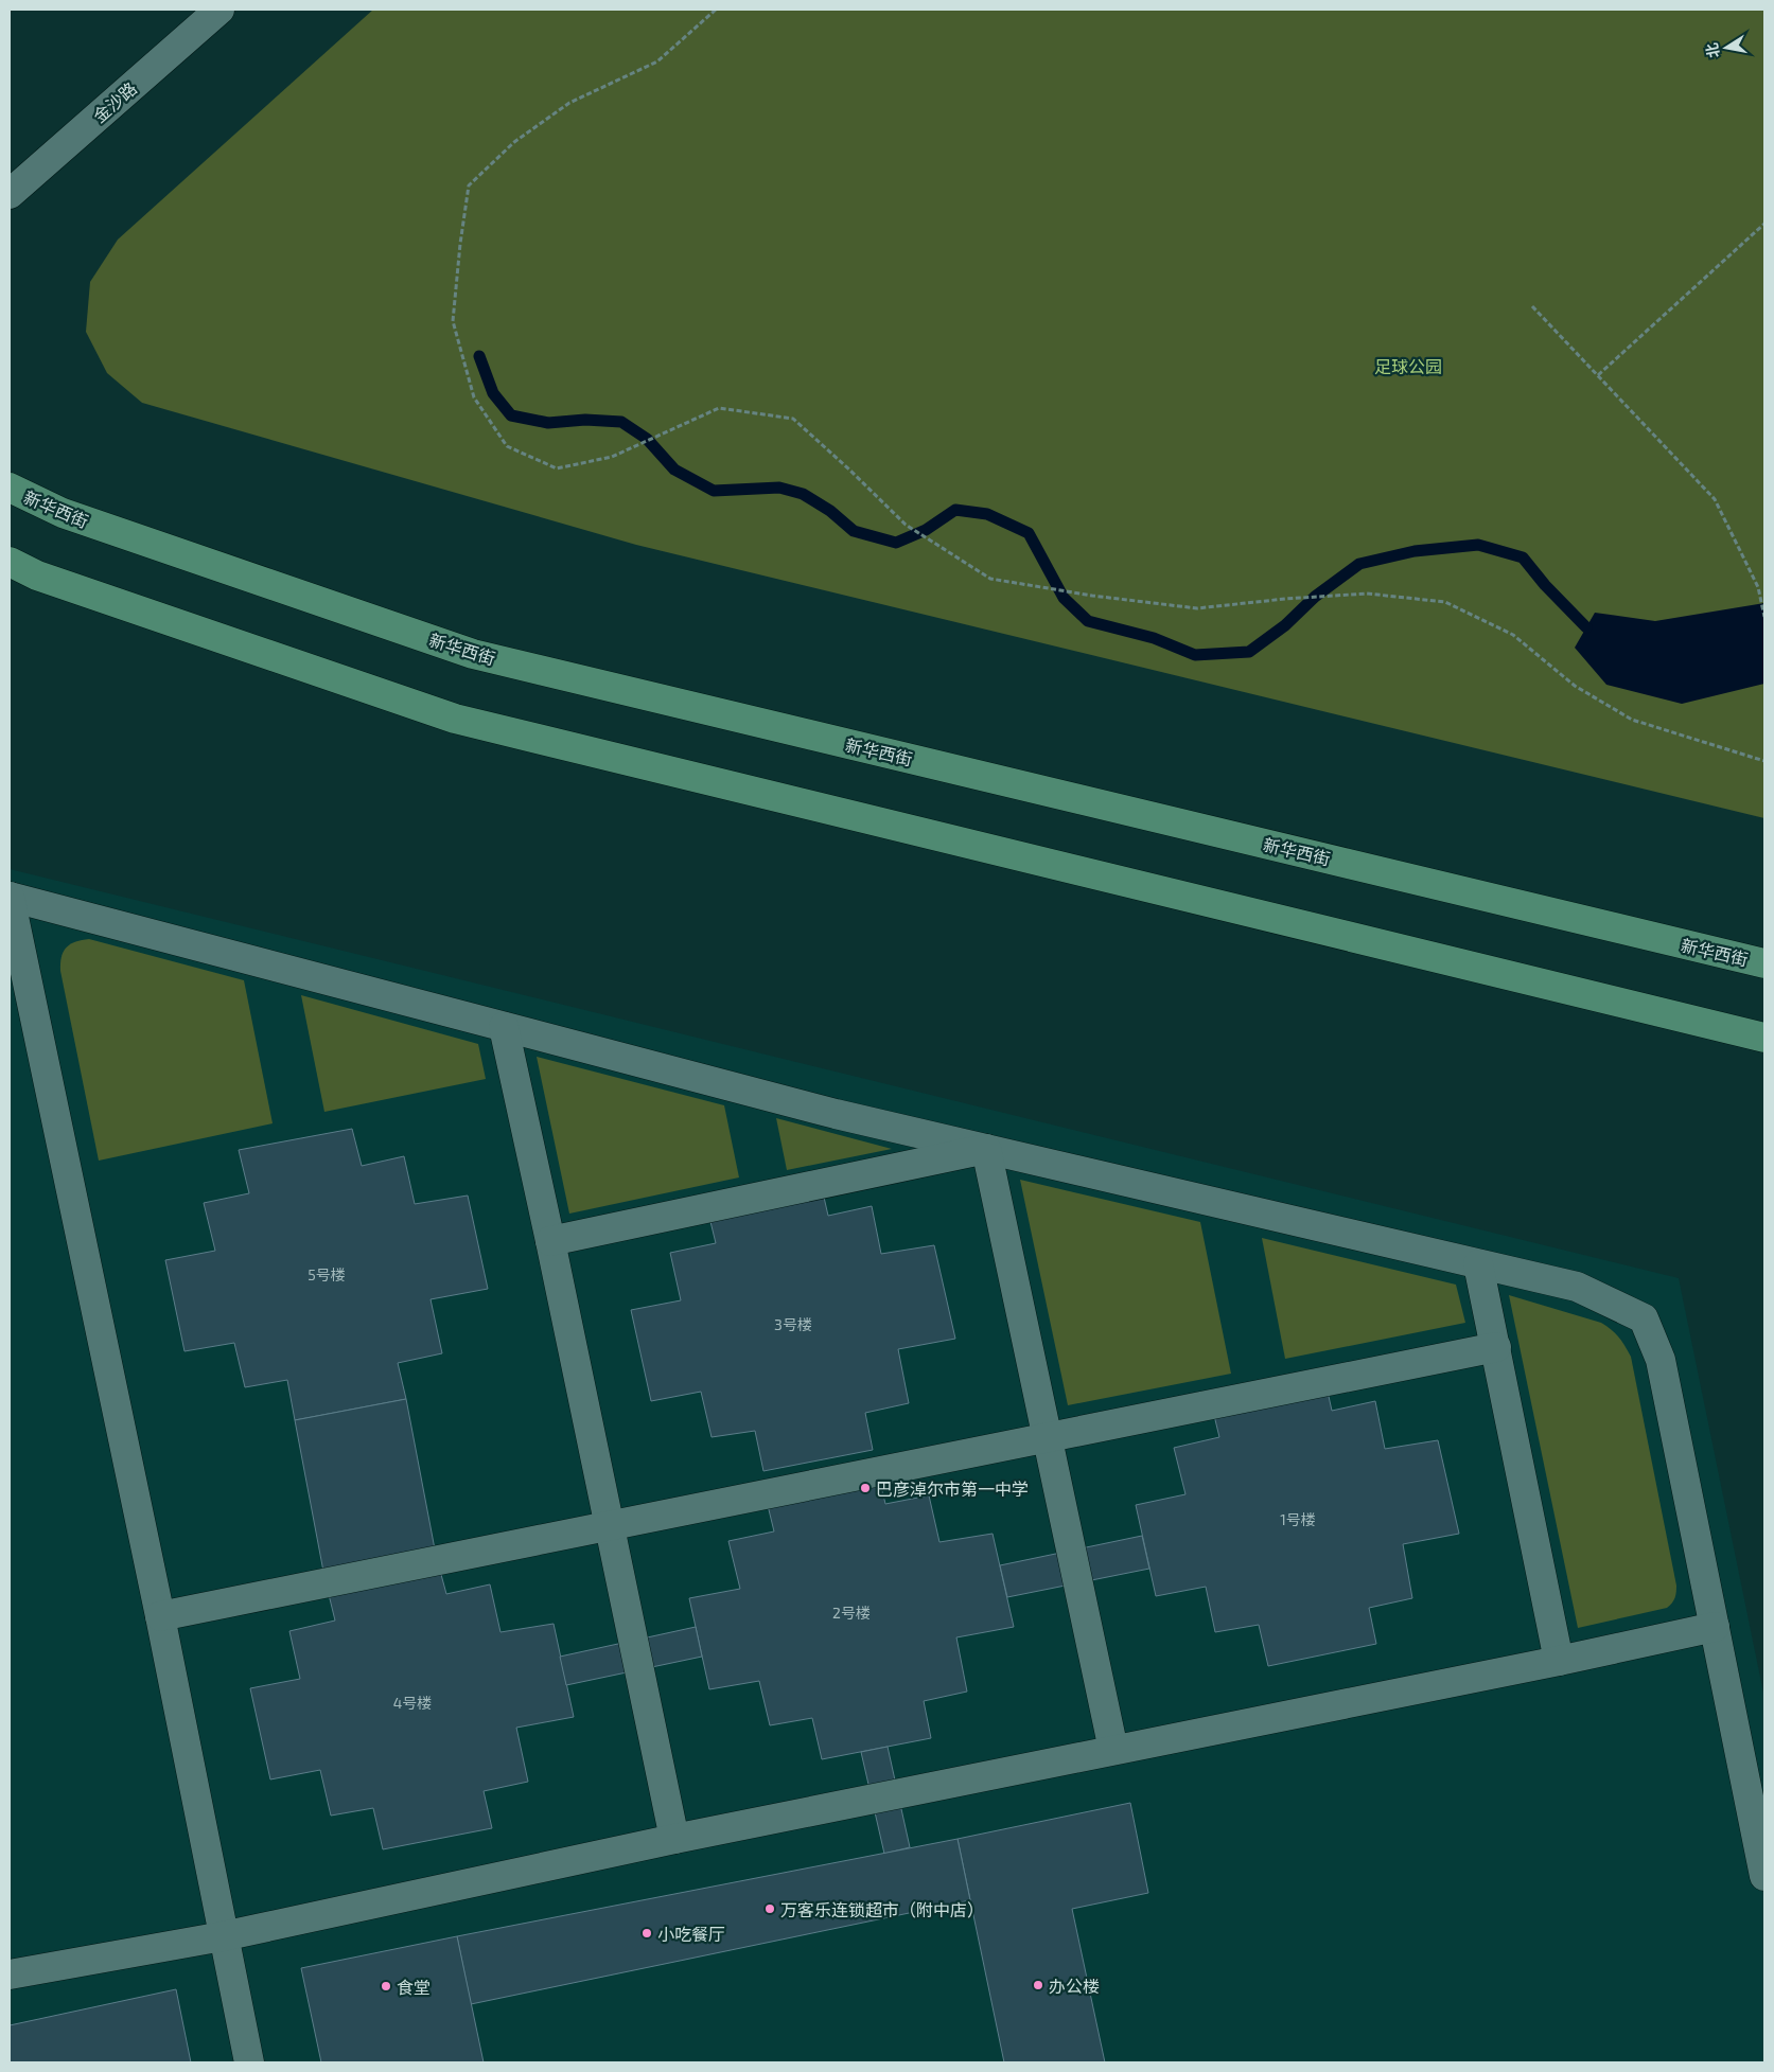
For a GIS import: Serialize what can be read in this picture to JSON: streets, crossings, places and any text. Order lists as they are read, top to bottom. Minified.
{"streets":{"main road":["新华西街"],"street":["金沙路"]},"parks":["足球公园"],"places":["巴彦淖尔市第一中学","万客乐连锁超市（附中店）","小吃餐厅","办公楼","食堂"],"house_numbers":["5号楼","3号楼","1号楼","2号楼","4号楼"],"north":"left"}
